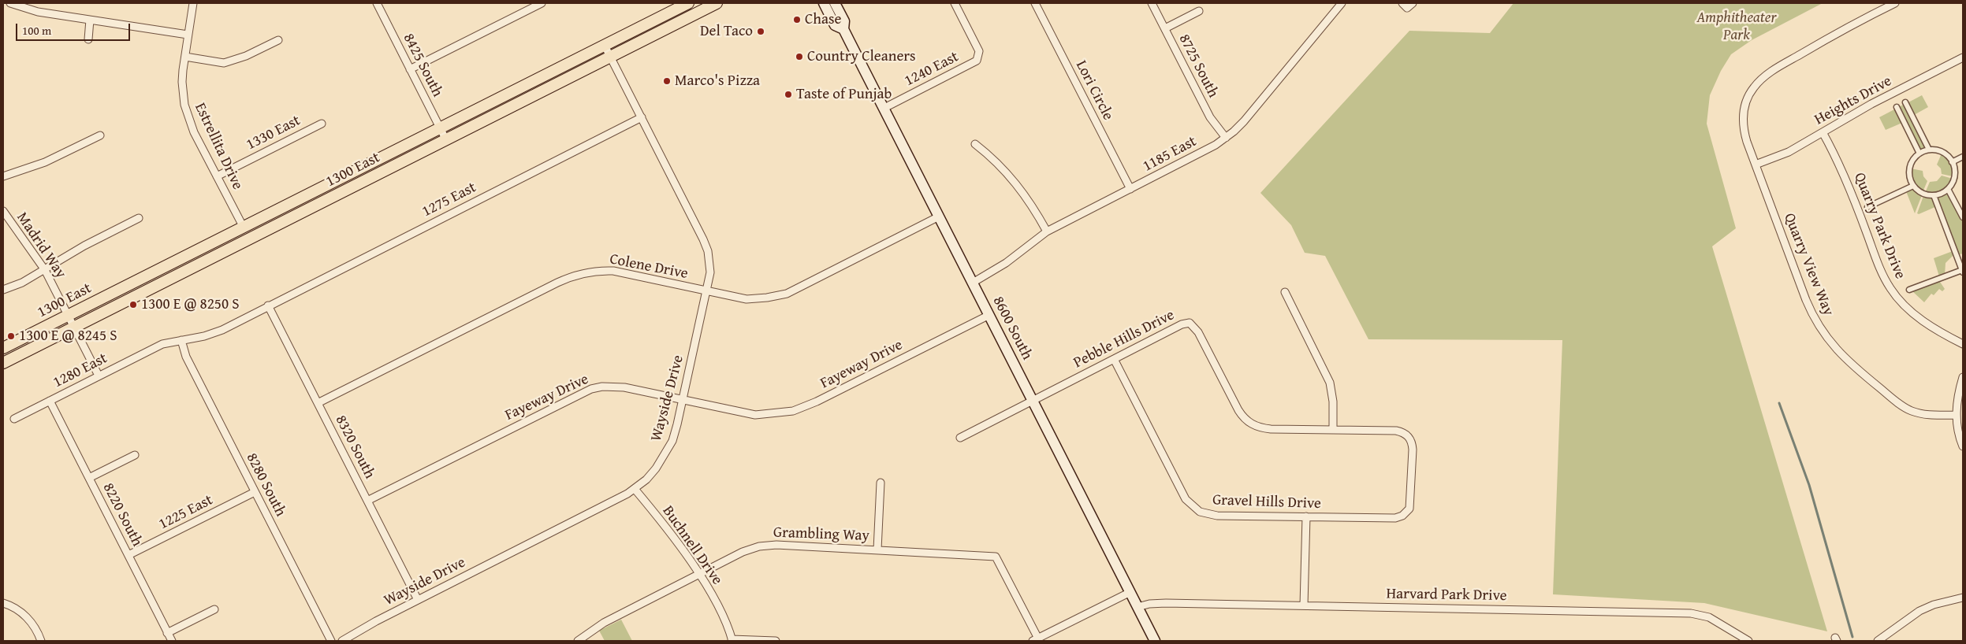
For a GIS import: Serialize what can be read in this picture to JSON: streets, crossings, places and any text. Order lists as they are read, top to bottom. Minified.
{"streets":{"main road":["1300 East","8600 South"],"street":["8425 South","8725 South","1240 East","Lori Circle","Heights Drive","1330 East","Estrellita Drive","1185 East","1275 East","Quarry Park Drive","Madrid Way","Quarry View Way","Colene Drive","Pebble Hills Drive","Fayeway Drive","1280 East","Wayside Drive","8320 South","8280 South","Gravel Hills Drive","1225 East","8220 South","Grambling Way","Buchnell Drive","Harvard Park Drive"]},"crossings":[["8425 South","1300 East"],["8725 South","1185 East"],["1240 East","8600 South"],["Lori Circle","1185 East"],["Heights Drive","Quarry Park Drive"],["Heights Drive","Quarry View Way"],["1330 East","Estrellita Drive"],["Estrellita Drive","1300 East"],["1185 East","8600 South"],["1300 East","Madrid Way"],["1300 East","Wayside Drive"],["1275 East","1280 East"],["1275 East","Wayside Drive"],["1275 East","8320 South"],["Madrid Way","1280 East"],["Colene Drive","8600 South"],["Colene Drive","Wayside Drive"],["Colene Drive","8320 South"],["8600 South","Pebble Hills Drive"],["8600 South","Fayeway Drive"],["8600 South","Harvard Park Drive"],["Pebble Hills Drive","Gravel Hills Drive"],["Fayeway Drive","Wayside Drive"],["Fayeway Drive","8320 South"],["1280 East","8320 South"],["1280 East","8280 South"],["1280 East","8220 South"],["Wayside Drive","8320 South"],["Wayside Drive","Buchnell Drive"],["8280 South","1225 East"],["1225 East","8220 South"],["Grambling Way","Buchnell Drive"]],"parks":["Amphitheater Park"],"places":["Chase","Del Taco","Country Cleaners","Marco's Pizza","Taste of Punjab","1300 E @ 8250 S","1300 E @ 8245 S"],"scale_bar":"100 m"}
